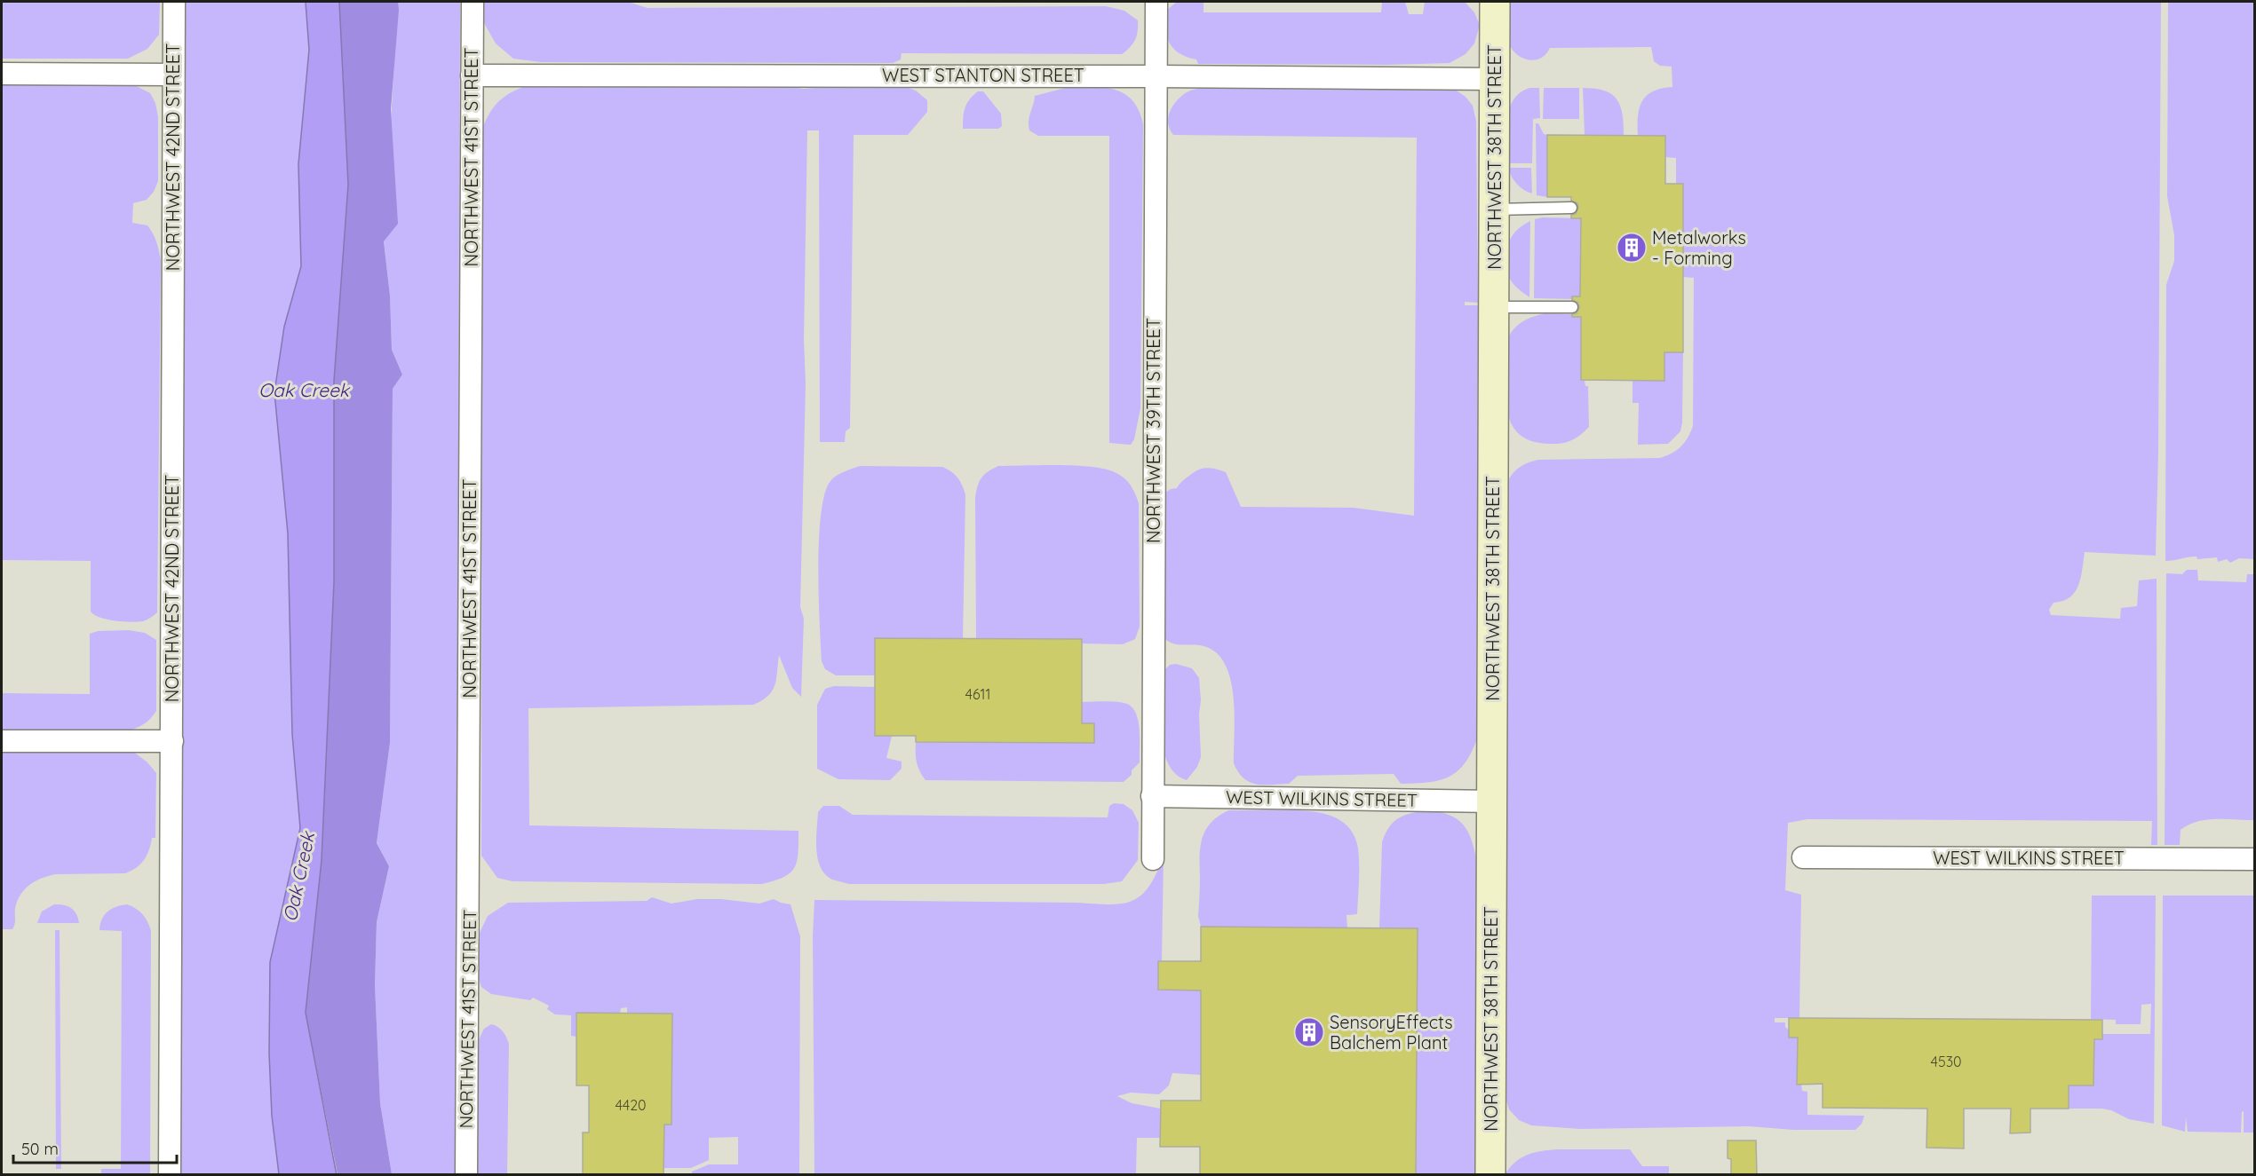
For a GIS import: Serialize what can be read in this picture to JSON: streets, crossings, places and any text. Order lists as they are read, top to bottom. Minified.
{"streets":{"main road":["NORTHWEST 38TH STREET"],"street":["WEST STANTON STREET","NORTHWEST 42ND STREET","NORTHWEST 41ST STREET","NORTHWEST 39TH STREET","WEST WILKINS STREET"]},"crossings":[["WEST STANTON STREET","NORTHWEST 41ST STREET"],["WEST STANTON STREET","NORTHWEST 38TH STREET"],["WEST STANTON STREET","NORTHWEST 39TH STREET"],["NORTHWEST 38TH STREET","WEST WILKINS STREET"],["NORTHWEST 39TH STREET","WEST WILKINS STREET"]],"water":["Oak Creek"],"places":{"building":["Metalworks - Forming","SensoryEffects Balchem Plant"]},"house_numbers":["4611","4530","4420"],"scale_bar":"50 m"}
